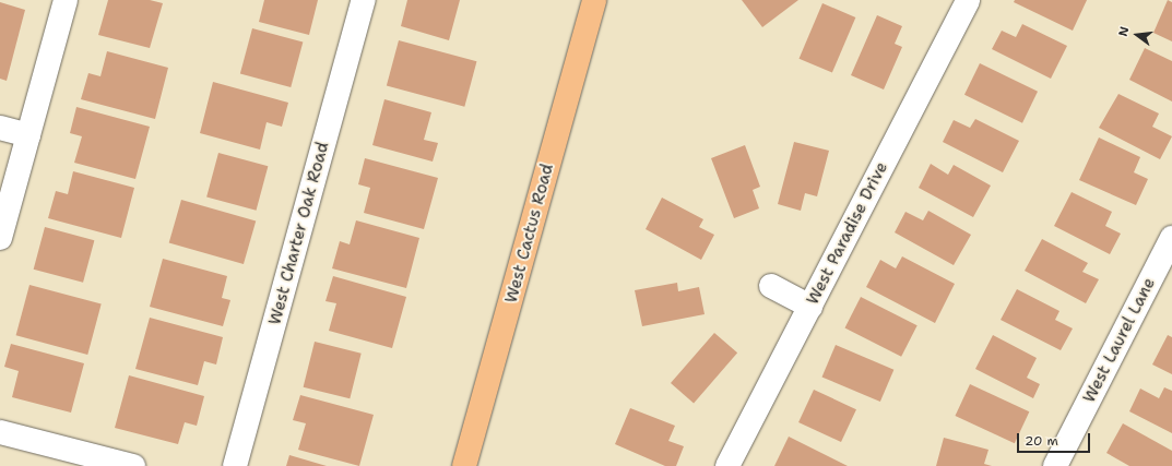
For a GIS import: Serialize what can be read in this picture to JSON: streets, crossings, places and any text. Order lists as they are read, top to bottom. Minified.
{"streets":{"main road":["West Cactus Road"],"street":["West Charter Oak Road","West Paradise Drive","West Laurel Lane"]},"scale_bar":"20 m","north":"left"}
